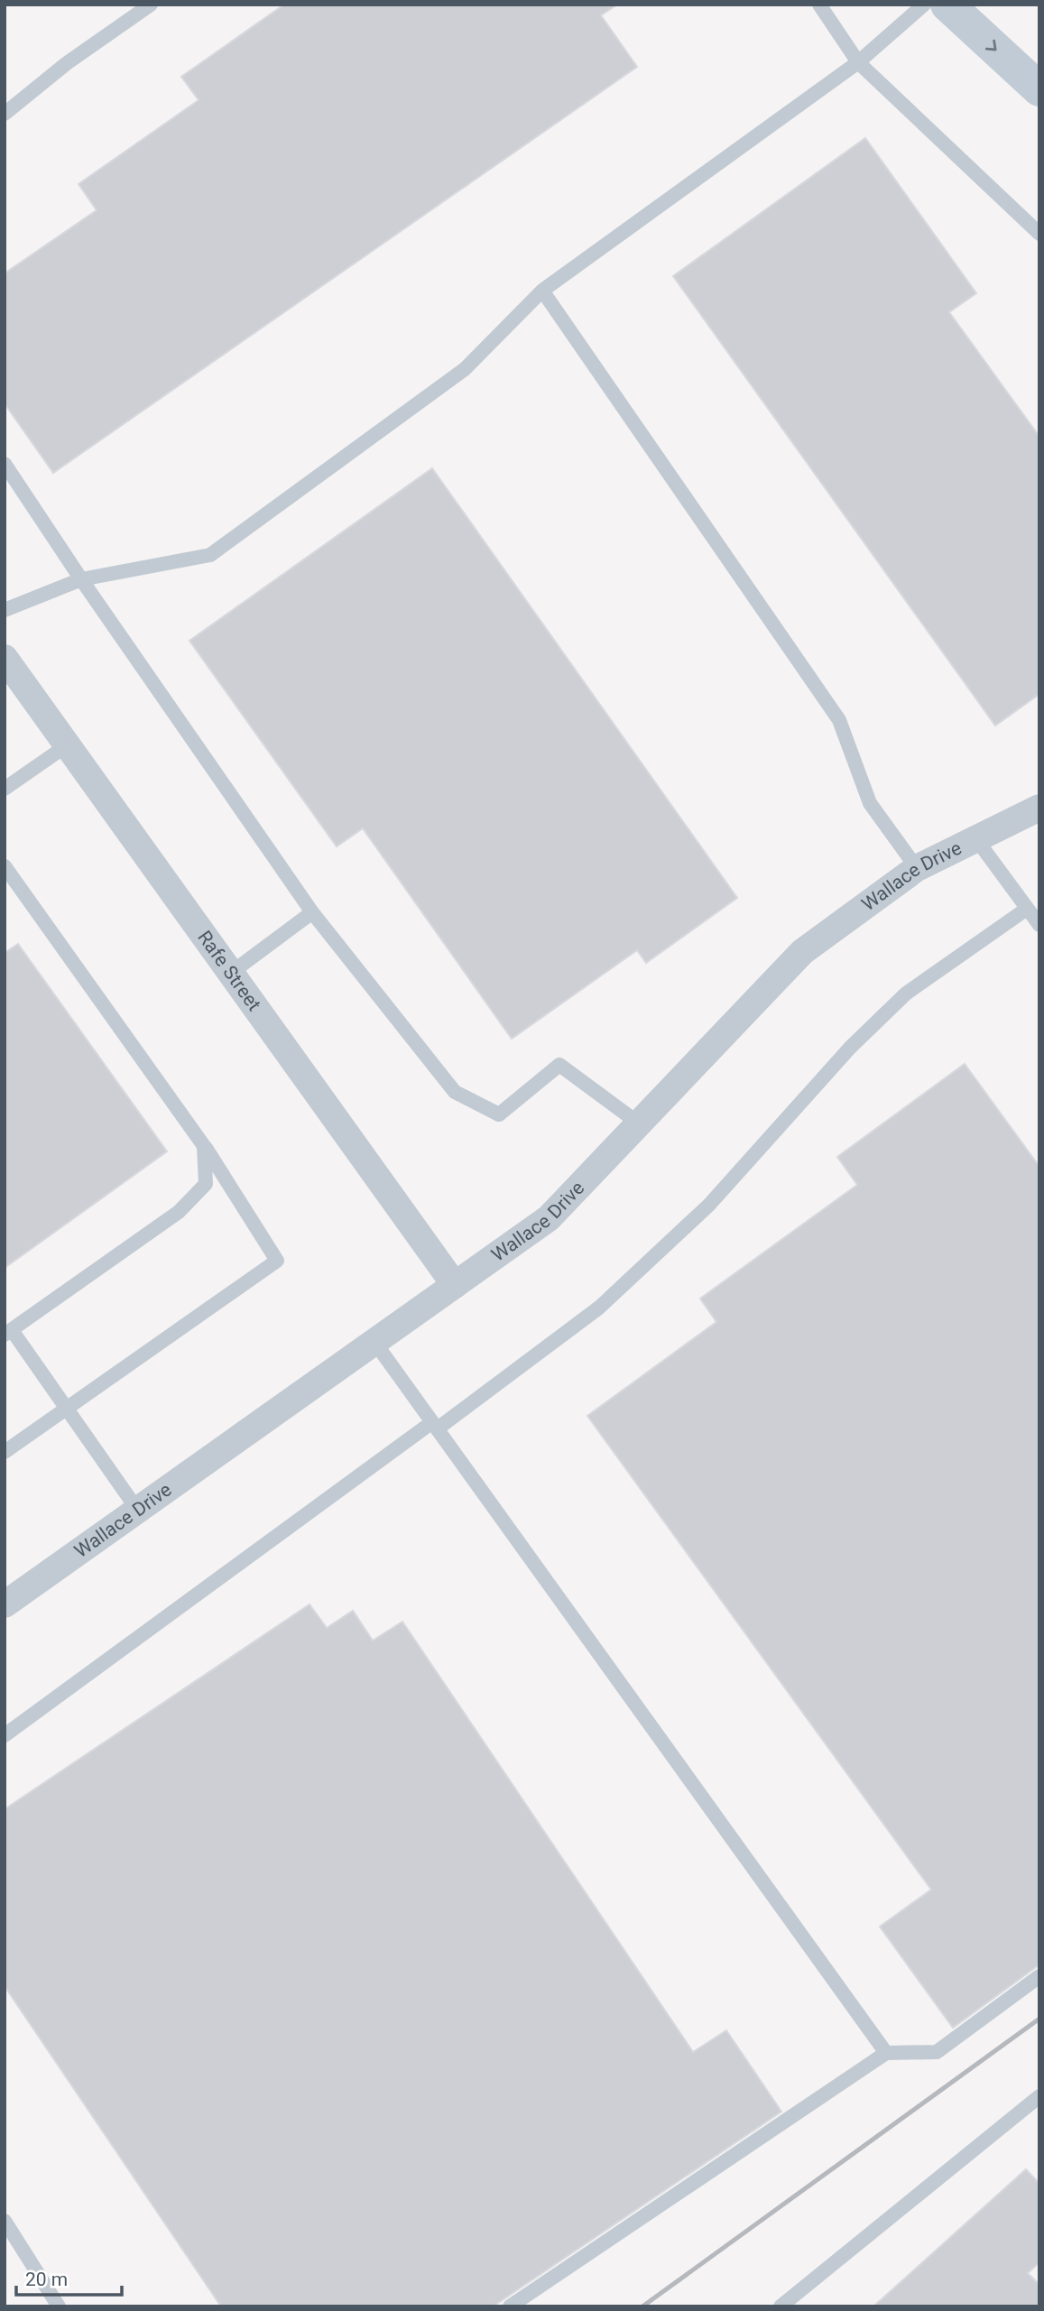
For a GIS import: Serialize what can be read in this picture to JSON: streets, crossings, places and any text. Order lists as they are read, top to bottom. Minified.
{"streets":{"street":["Wallace Drive","Rafe Street"]},"crossings":[["Wallace Drive","Rafe Street"]],"scale_bar":"20 m"}
